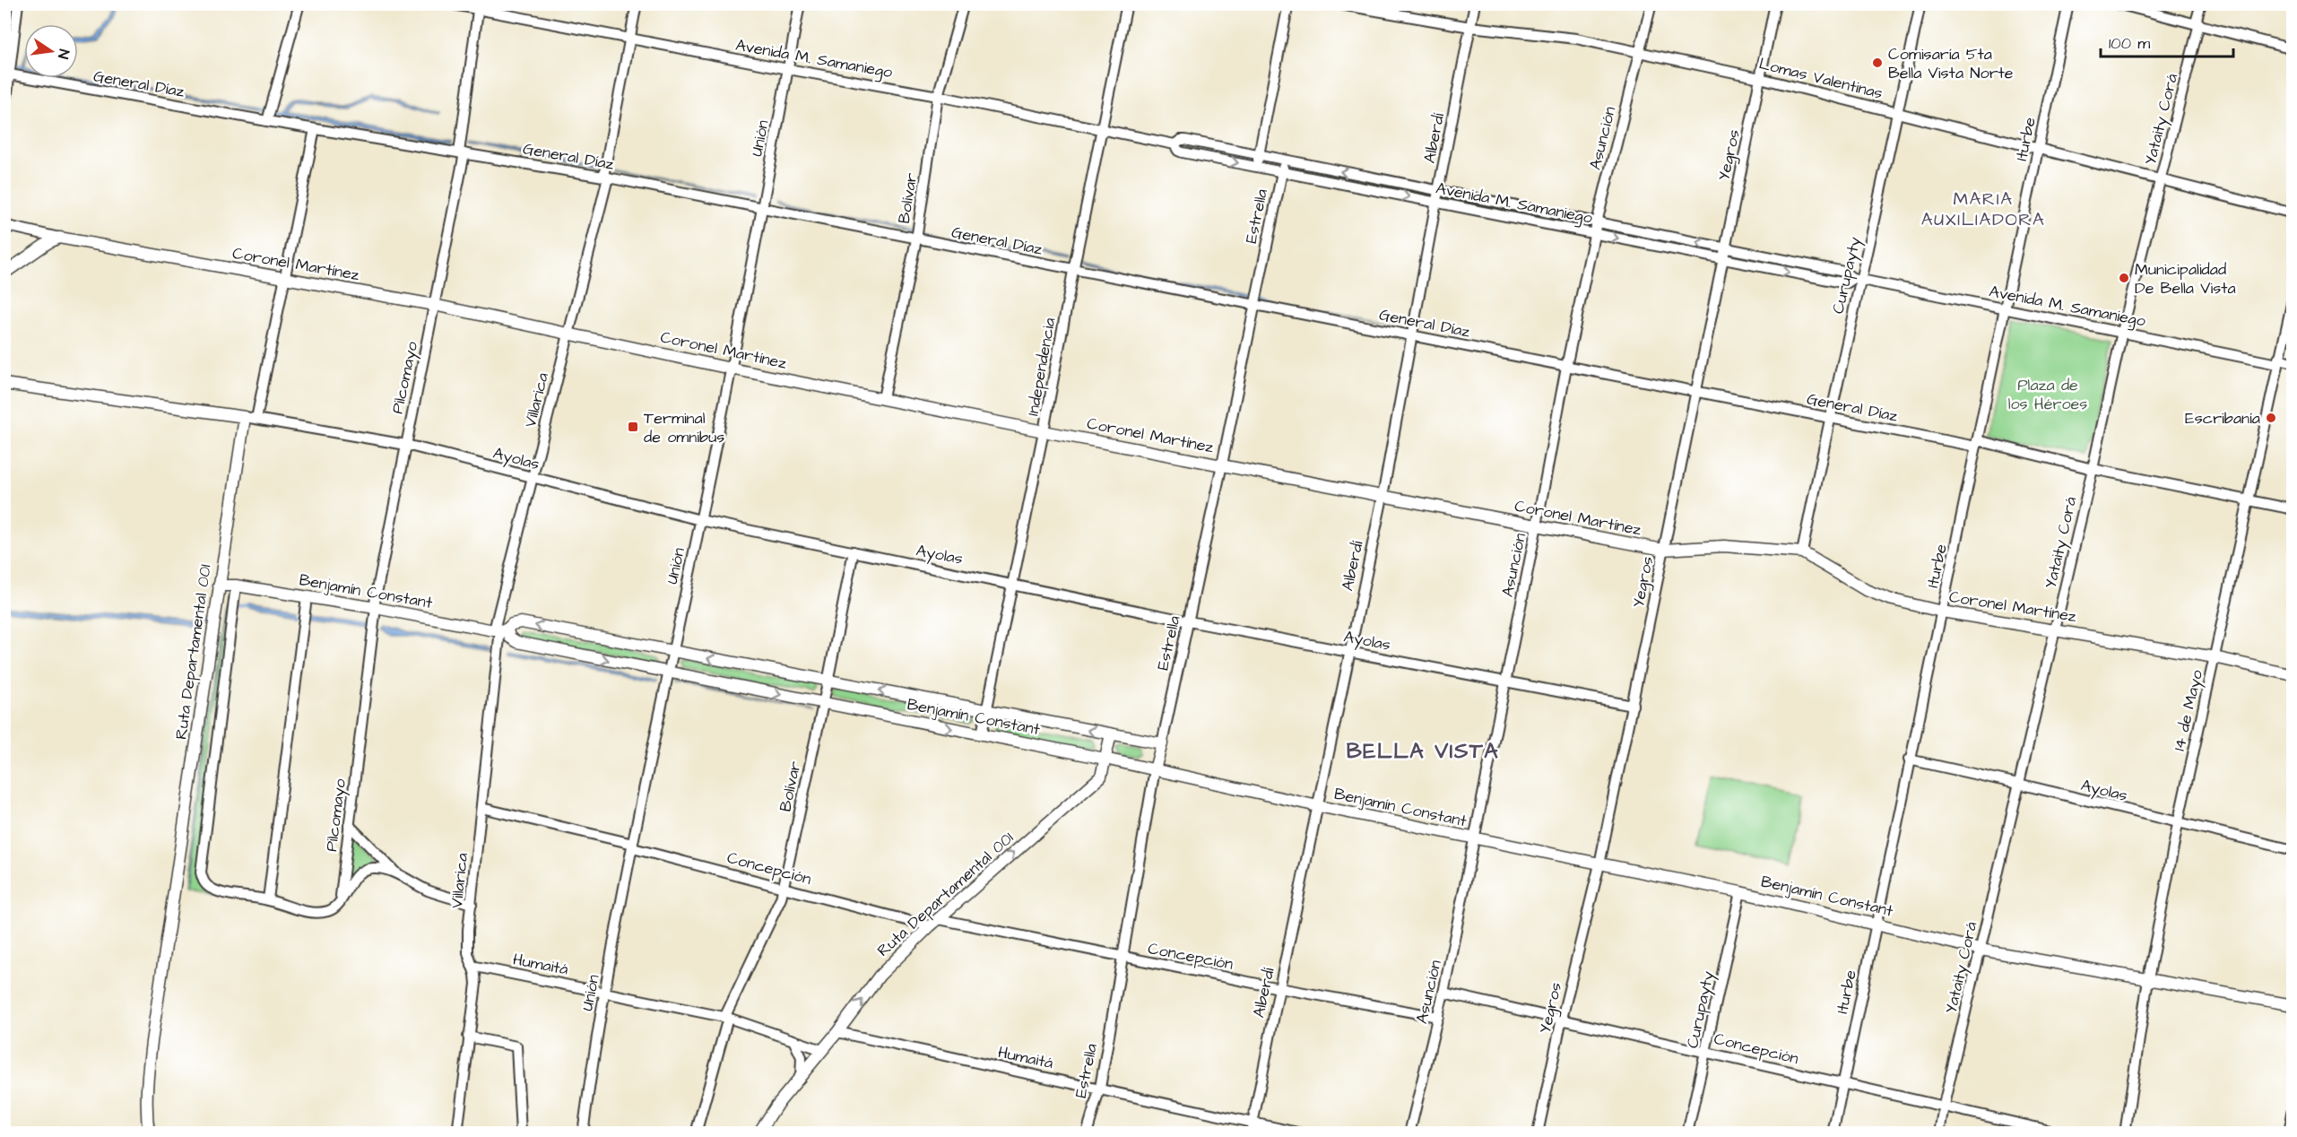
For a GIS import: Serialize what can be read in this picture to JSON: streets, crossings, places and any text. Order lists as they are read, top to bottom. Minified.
{"streets":{"street":["Avenida M. Samaniego","Lomas Valentinas","General Díaz","Yataity Corá","Unión","Alberdí","Asunción","Iturbe","Yegros","Bolívar","Estrella","Coronel Martínez","Curupayty","Independencia","Pilcomayo","Villarica","Ayolas","Benjamín Constant","Ruta Departamental 001","14 de Mayo","Concepción","Humaitá"]},"crossings":[["Avenida M. Samaniego","Yataity Corá"],["Avenida M. Samaniego","Unión"],["Avenida M. Samaniego","Alberdí"],["Avenida M. Samaniego","Asunción"],["Avenida M. Samaniego","Iturbe"],["Avenida M. Samaniego","Yegros"],["Avenida M. Samaniego","Bolívar"],["Avenida M. Samaniego","Estrella"],["Avenida M. Samaniego","Curupayty"],["Avenida M. Samaniego","Independencia"],["Avenida M. Samaniego","Pilcomayo"],["Avenida M. Samaniego","Villarica"],["Avenida M. Samaniego","14 de Mayo"],["Lomas Valentinas","Yataity Corá"],["Lomas Valentinas","Alberdí"],["Lomas Valentinas","Asunción"],["Lomas Valentinas","Iturbe"],["Lomas Valentinas","Yegros"],["Lomas Valentinas","Curupayty"],["General Díaz","Yataity Corá"],["General Díaz","Unión"],["General Díaz","Alberdí"],["General Díaz","Asunción"],["General Díaz","Iturbe"],["General Díaz","Yegros"],["General Díaz","Bolívar"],["General Díaz","Estrella"],["General Díaz","Curupayty"],["General Díaz","Independencia"],["General Díaz","Pilcomayo"],["General Díaz","Villarica"],["General Díaz","14 de Mayo"],["Yataity Corá","Coronel Martínez"],["Yataity Corá","Ayolas"],["Yataity Corá","Benjamín Constant"],["Yataity Corá","Concepción"],["Unión","Coronel Martínez"],["Unión","Ayolas"],["Unión","Benjamín Constant"],["Unión","Concepción"],["Unión","Humaitá"],["Alberdí","Coronel Martínez"],["Alberdí","Ayolas"],["Alberdí","Benjamín Constant"],["Alberdí","Concepción"],["Alberdí","Humaitá"],["Asunción","Coronel Martínez"],["Asunción","Ayolas"],["Asunción","Benjamín Constant"],["Asunción","Concepción"],["Iturbe","Coronel Martínez"],["Iturbe","Ayolas"],["Iturbe","Benjamín Constant"],["Iturbe","Concepción"],["Yegros","Coronel Martínez"],["Yegros","Ayolas"],["Yegros","Benjamín Constant"],["Yegros","Concepción"],["Bolívar","Coronel Martínez"],["Bolívar","Ayolas"],["Bolívar","Benjamín Constant"],["Bolívar","Concepción"],["Bolívar","Humaitá"],["Estrella","Coronel Martínez"],["Estrella","Ayolas"],["Estrella","Benjamín Constant"],["Estrella","Concepción"],["Estrella","Humaitá"],["Coronel Martínez","Curupayty"],["Coronel Martínez","Independencia"],["Coronel Martínez","Pilcomayo"],["Coronel Martínez","Villarica"],["Coronel Martínez","14 de Mayo"],["Curupayty","Benjamín Constant"],["Curupayty","Concepción"],["Independencia","Ayolas"],["Independencia","Benjamín Constant"],["Pilcomayo","Ayolas"],["Pilcomayo","Benjamín Constant"],["Villarica","Ayolas"],["Villarica","Benjamín Constant"],["Villarica","Concepción"],["Villarica","Humaitá"],["Ayolas","Ruta Departamental 001"],["Ayolas","14 de Mayo"],["Benjamín Constant","Ruta Departamental 001"],["Benjamín Constant","14 de Mayo"],["Ruta Departamental 001","Concepción"],["Ruta Departamental 001","Humaitá"]],"districts":["MARIA AUXILIADORA","BELLA VISTA"],"parks":["Plaza de los Héroes"],"places":{"other":["Comisaría 5ta Bella Vista Norte","Municipalidad De Bella Vista","Escribanía"],"transit":["Terminal de omnibus"]},"scale_bar":"100 m","north":"right"}
